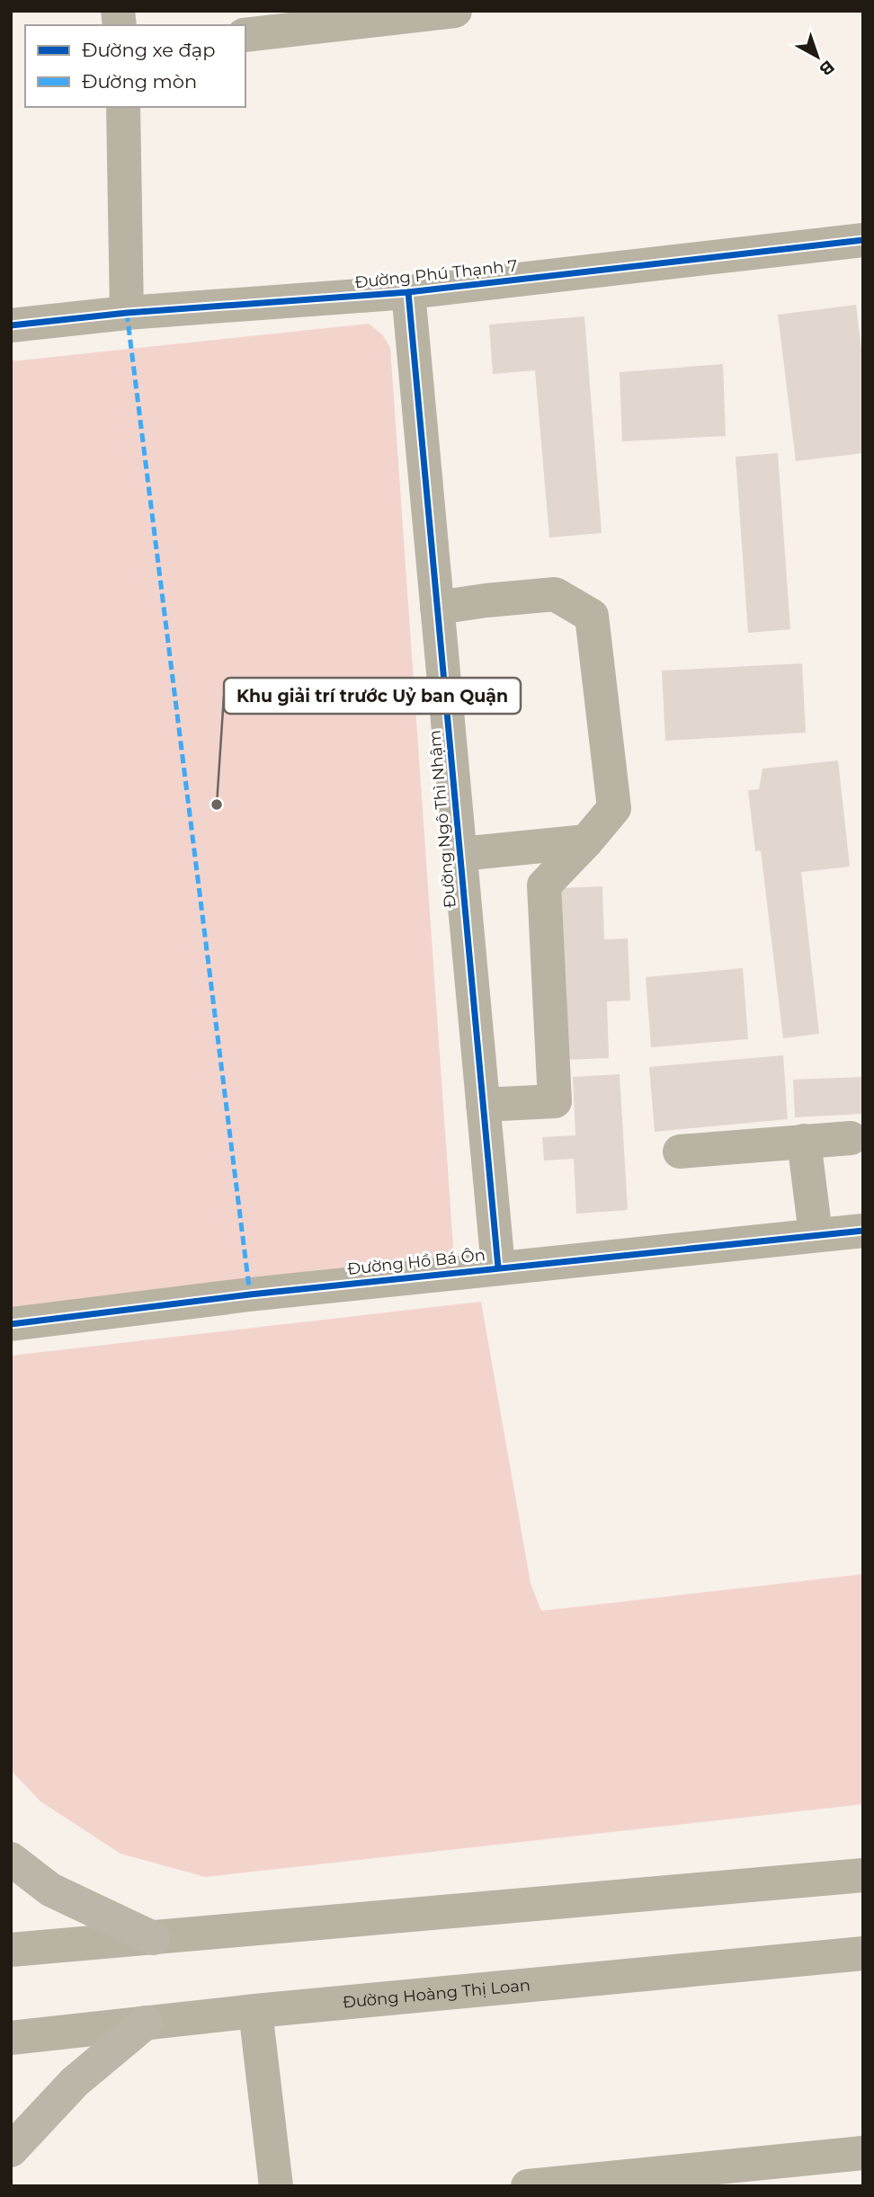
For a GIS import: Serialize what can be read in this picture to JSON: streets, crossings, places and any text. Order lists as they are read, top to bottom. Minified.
{"streets":{"street":["Đường Phú Thạnh 7","Đường Ngô Thì Nhậm","Đường Hồ Bá Ôn","Đường Hoàng Thị Loan"]},"crossings":[["Đường Phú Thạnh 7","Đường Ngô Thì Nhậm"],["Đường Ngô Thì Nhậm","Đường Hồ Bá Ôn"]],"places":["Khu giải trí trước Uỷ ban Quận"],"legend":["Đường xe đạp","Đường mòn"],"north":"bottom right"}
